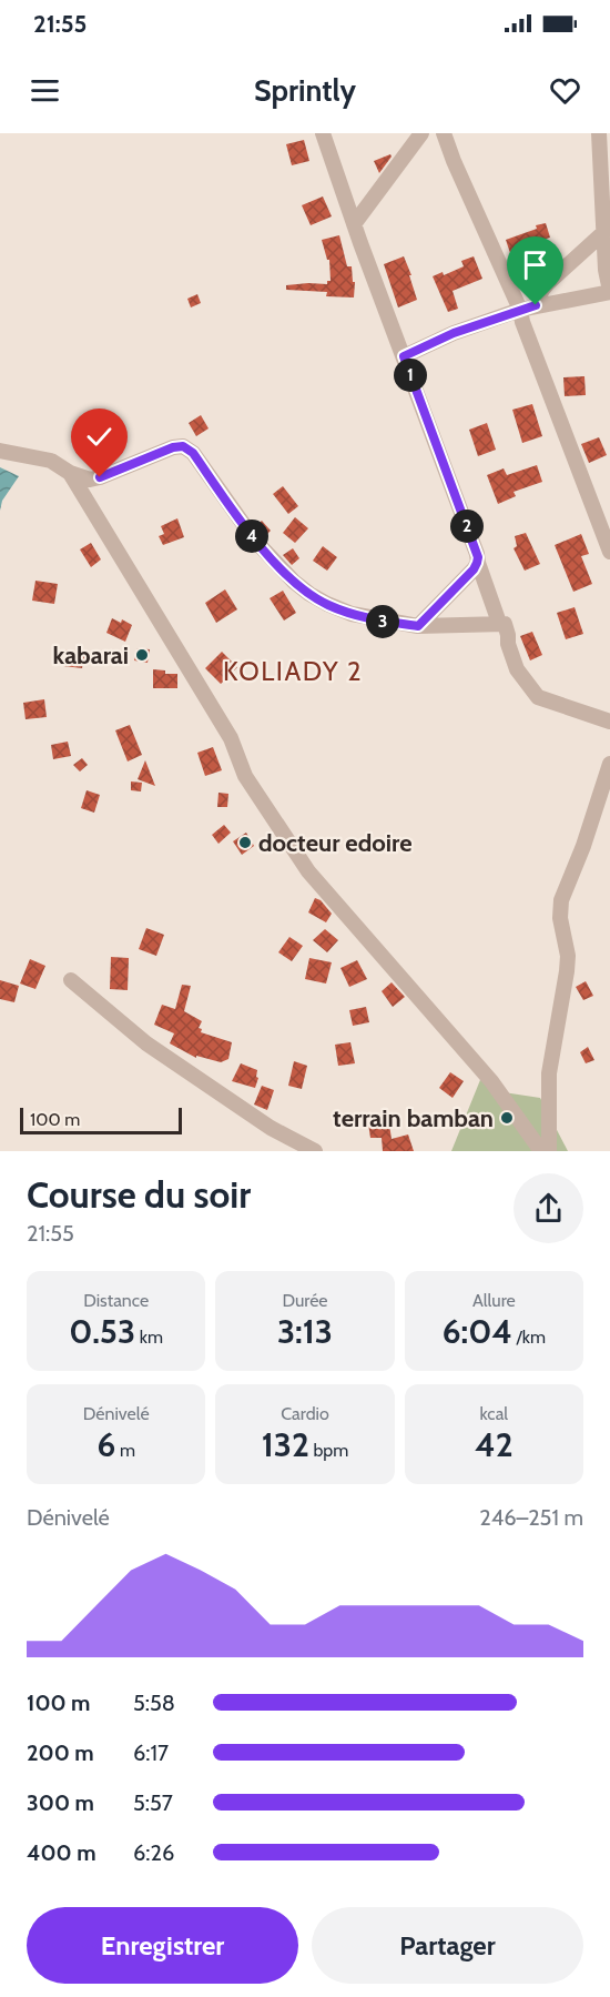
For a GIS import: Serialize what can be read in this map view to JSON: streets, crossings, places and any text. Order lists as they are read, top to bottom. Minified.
{"districts":["KOLIADY 2"],"places":["kabarai","docteur edoire","terrain bamban"],"scale_bar":"100 m","page":{"status":"21:55","header":"Sprintly","pins":["1","2","4","3"],"scale":"100 m","heading":["Course du soir","21:55"],"stats":[["Distance","0.53 km"],["Durée","3:13"],["Allure","6:04 /km"],["Dénivelé","6 m"],["Cardio","132 bpm"],["kcal","42"]],"chart":["Dénivelé","246–251 m"],"list":[{"name":"100 m","note":"5:58"},{"name":"200 m","note":"6:17"},{"name":"300 m","note":"5:57"},{"name":"400 m","note":"6:26"}],"buttons":["Enregistrer","Partager"]}}
